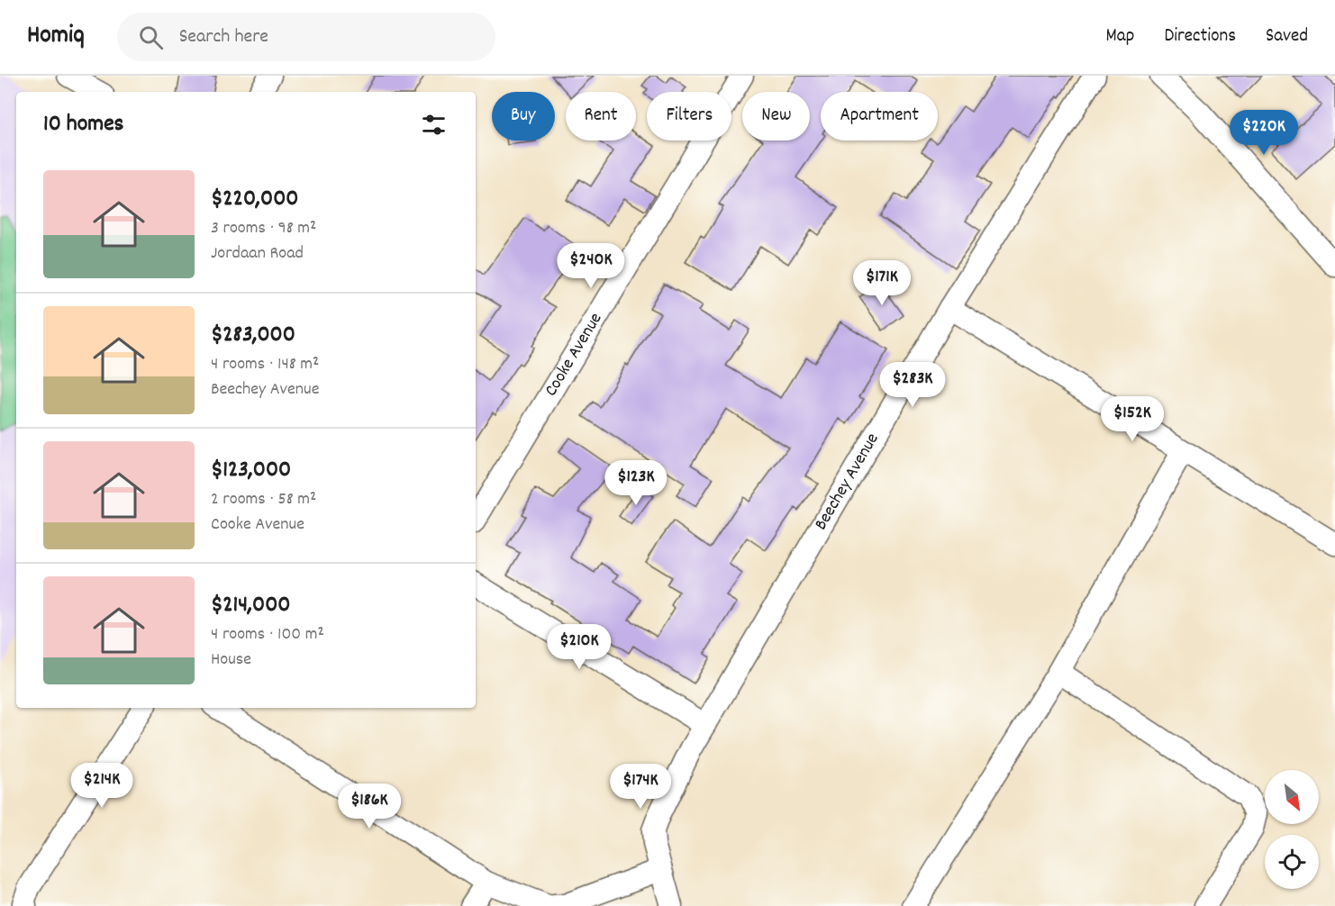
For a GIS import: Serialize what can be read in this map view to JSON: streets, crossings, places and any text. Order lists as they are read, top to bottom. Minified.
{"streets":{"street":["Cooke Avenue","Beechey Avenue"]},"north":"bottom right","page":{"header":"Homiq","search":"Search here","nav":["Map","Directions","Saved"],"chip":["Buy","Rent","Filters","New","Apartment"],"heading":"10 homes","price":["$220K","$240K","$171K","$283K","$152K","$123K","$210K","$214K","$174K","$186K"],"list":[{"name":"$220,000","note":"3 rooms · 98 m² · Jordaan Road"},{"name":"$283,000","note":"4 rooms · 148 m² · Beechey Avenue"},{"name":"$123,000","note":"2 rooms · 58 m² · Cooke Avenue"},{"name":"$214,000","note":"4 rooms · 100 m² · House"}]}}
